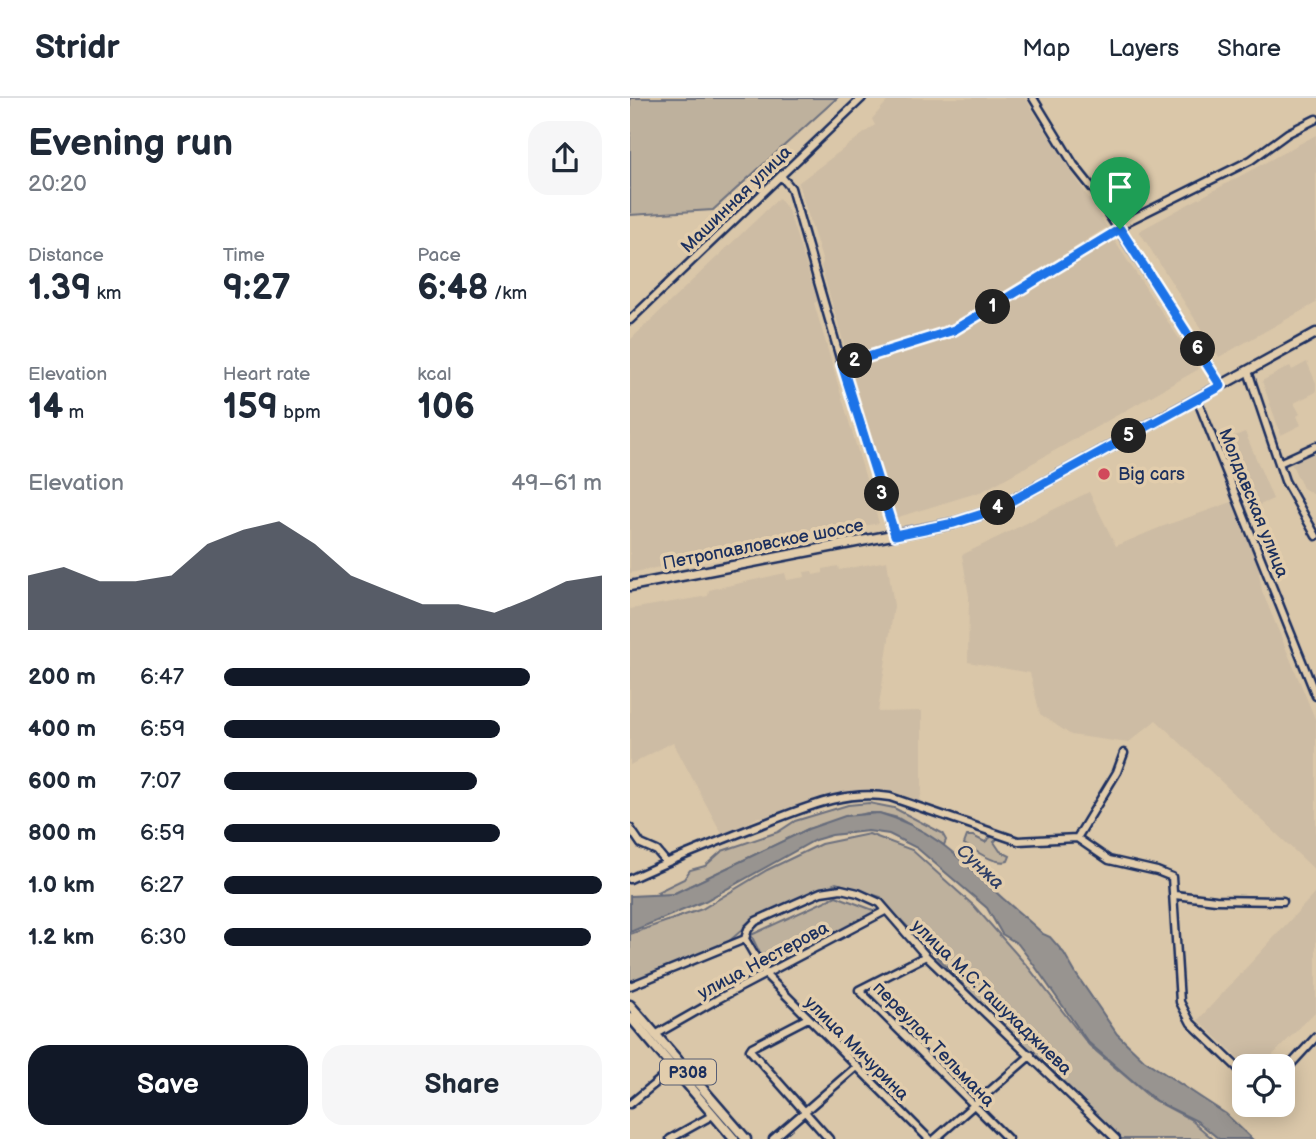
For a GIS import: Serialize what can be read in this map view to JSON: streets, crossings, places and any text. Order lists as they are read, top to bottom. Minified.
{"streets":{"main road":["Петропавловское шоссе","P308"],"street":["Машинная улица","Молдавская улица","улица Нестерова","улица М.С.Ташухаджиева","переулок Тельмана","улица Мичурина"]},"crossings":[["Молдавская улица","Петропавловское шоссе"],["улица Нестерова","улица М.С.Ташухаджиева"],["улица Нестерова","улица Мичурина"],["улица Нестерова","P308"],["улица М.С.Ташухаджиева","переулок Тельмана"],["улица М.С.Ташухаджиева","улица Мичурина"]],"water":["Сунжа"],"places":["Big cars"],"page":{"header":"Stridr","nav":["Map","Layers","Share"],"heading":["Evening run","20:20"],"stats":[["Distance","1.39 km"],["Time","9:27"],["Pace","6:48 /km"],["Elevation","14 m"],["Heart rate","159 bpm"],["kcal","106"]],"pins":["1","6","2","5","3","4"],"chart":["Elevation","49–61 m"],"list":[{"name":"200 m","note":"6:47"},{"name":"400 m","note":"6:59"},{"name":"600 m","note":"7:07"},{"name":"800 m","note":"6:59"},{"name":"1.0 km","note":"6:27"},{"name":"1.2 km","note":"6:30"}],"buttons":["Save","Share"]}}
